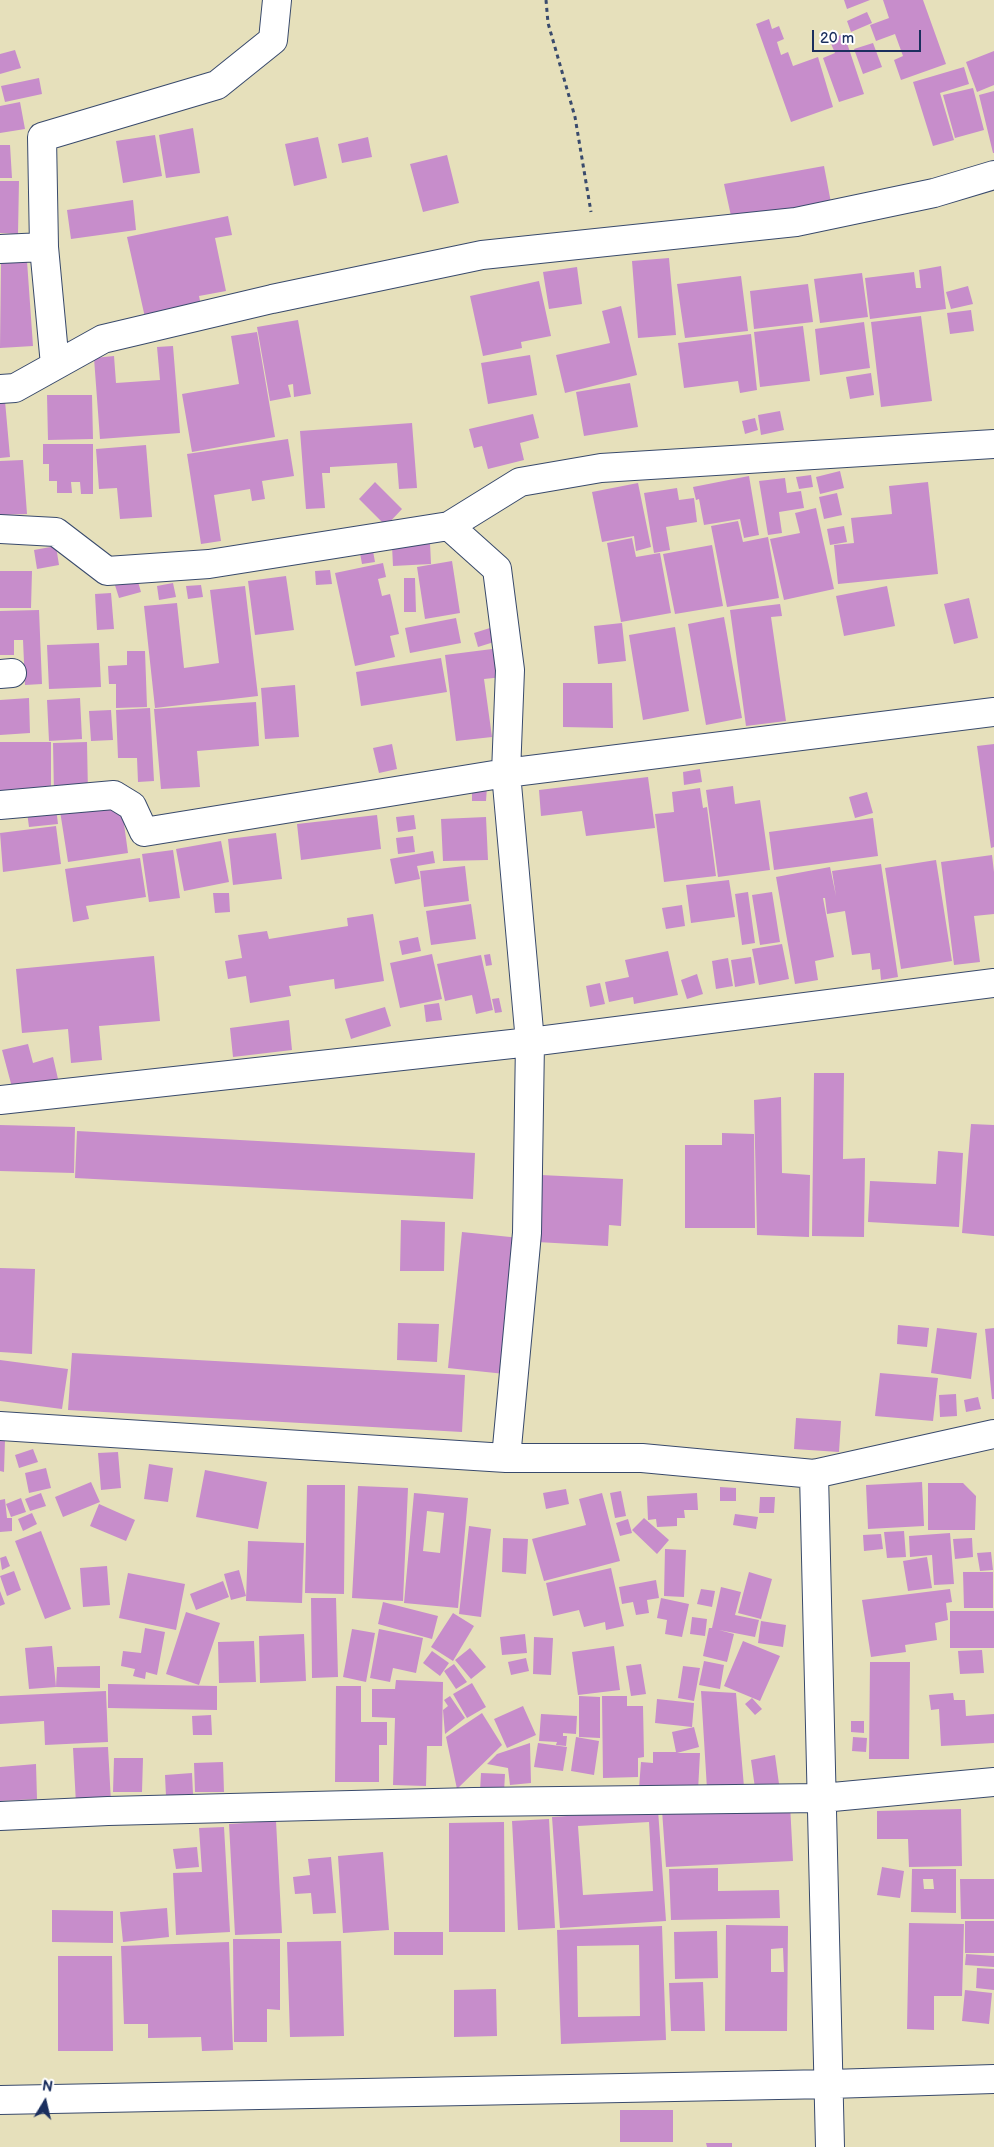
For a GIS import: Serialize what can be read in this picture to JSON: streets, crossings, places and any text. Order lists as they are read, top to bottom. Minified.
{"scale_bar":"20 m","north":"top"}
